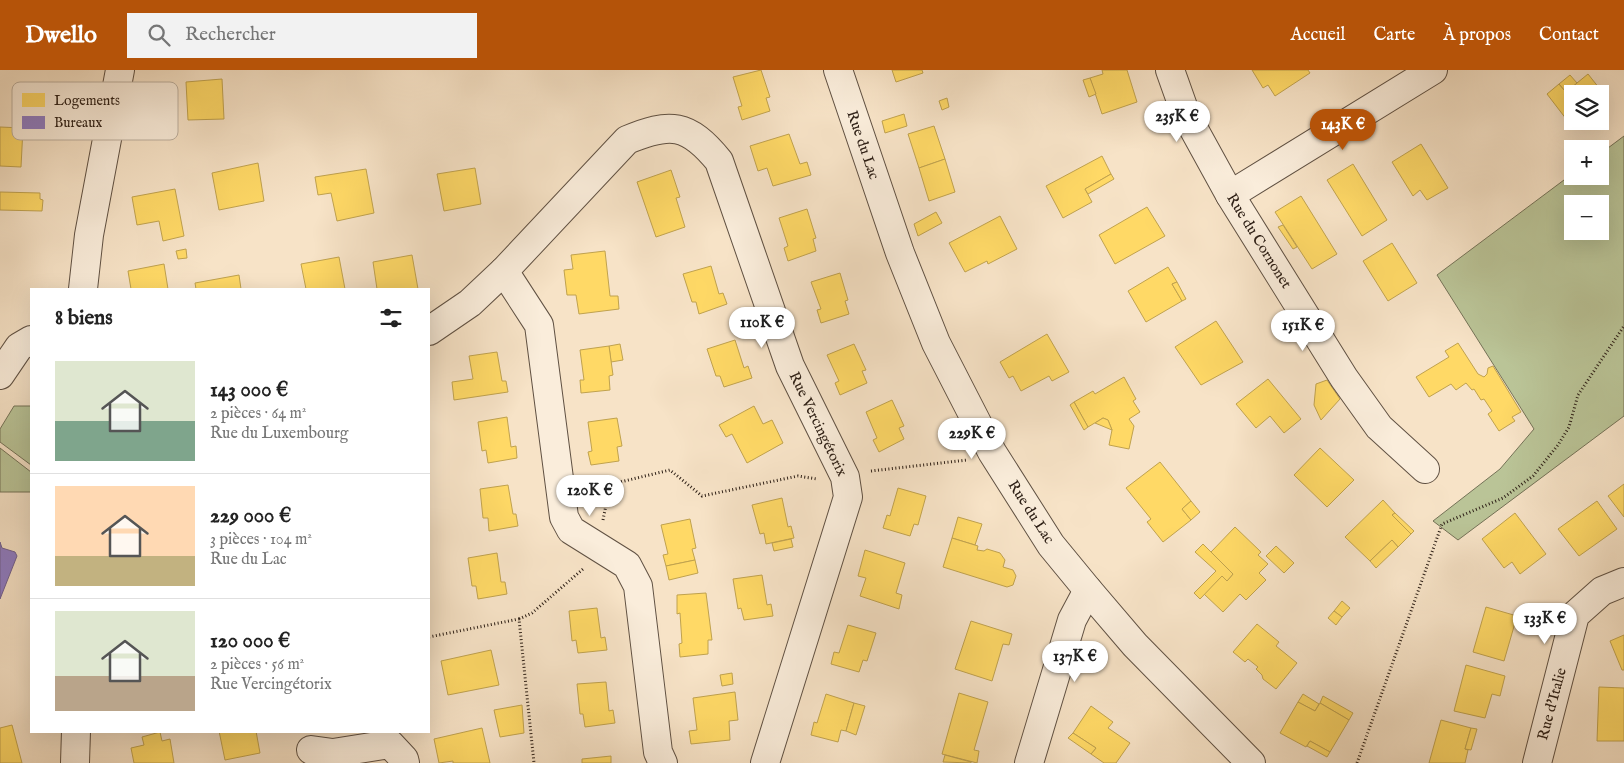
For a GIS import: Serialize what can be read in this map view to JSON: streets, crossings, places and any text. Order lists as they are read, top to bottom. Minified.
{"streets":{"street":["Rue du Lac","Rue du Cornonet","Rue Vercingétorix","Rue d'Italie"]},"legend":["Logements","Bureaux"],"page":{"header":"Dwello","search":"Rechercher","nav":["Accueil","Carte","À propos","Contact"],"map_buttons":["+","−"],"price":["235K €","143K €","110K €","151K €","229K €","120K €","133K €","137K €"],"heading":"8 biens","list":[{"name":"143 000 €","note":"2 pièces · 64 m² · Rue du Luxembourg"},{"name":"229 000 €","note":"3 pièces · 104 m² · Rue du Lac"},{"name":"120 000 €","note":"2 pièces · 56 m² · Rue Vercingétorix"}]}}
